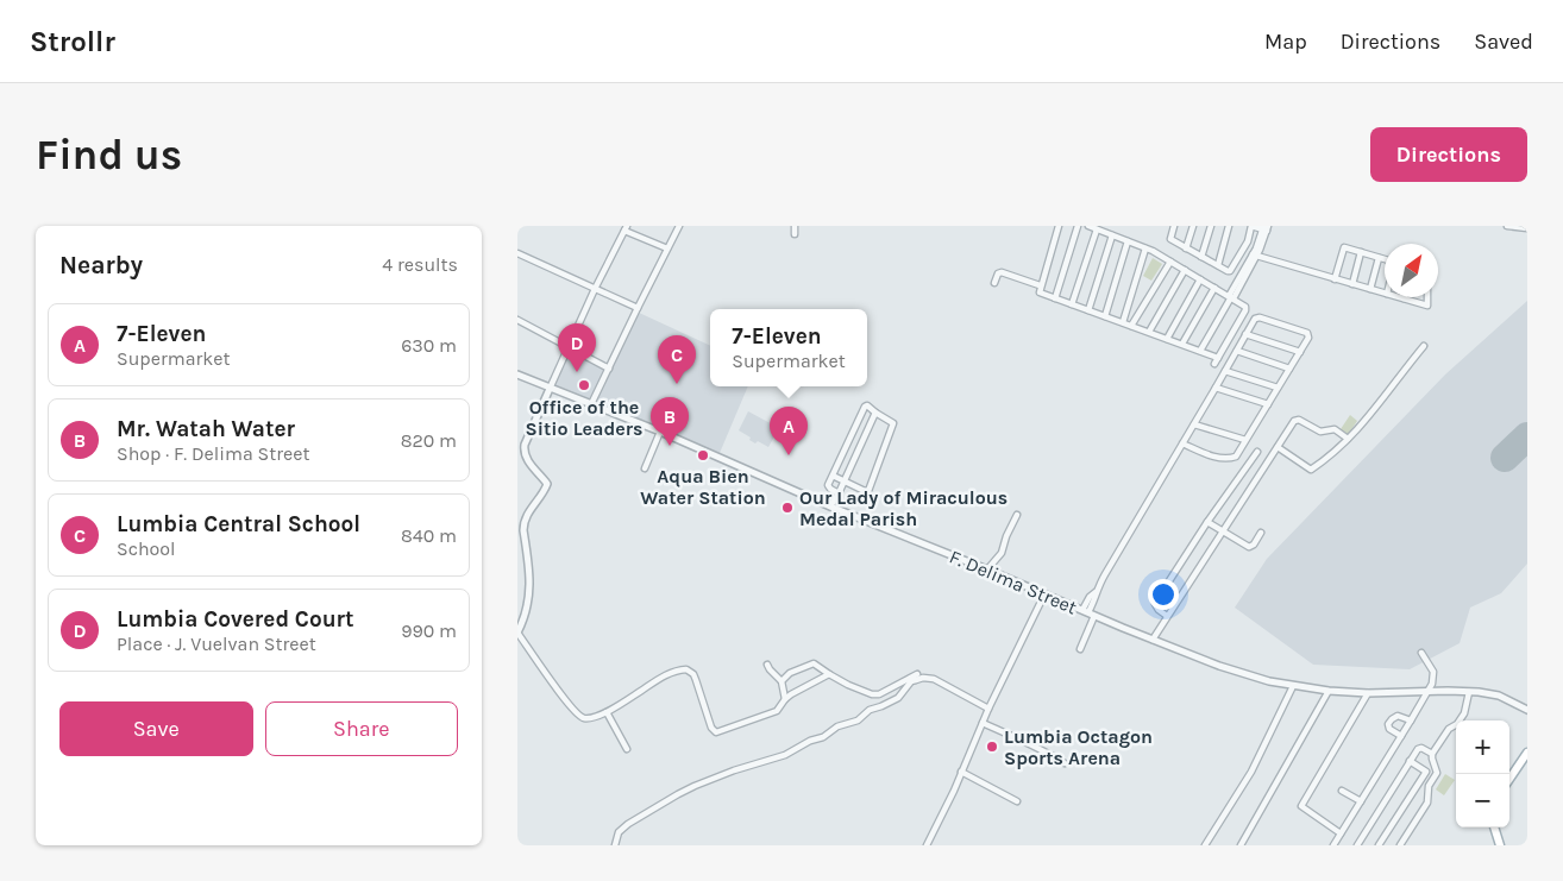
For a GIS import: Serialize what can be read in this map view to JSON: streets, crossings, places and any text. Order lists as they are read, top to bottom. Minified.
{"streets":{"street":["F. Delima Street"]},"places":["Office of the Sitio Leaders","Aqua Bien Water Station","Our Lady of Miraculous Medal Parish","Lumbia Octagon Sports Arena"],"north":"top right","page":{"header":"Strollr","nav":["Map","Directions","Saved"],"buttons":["Directions",["Save","Share"]],"title":"Find us","heading":["Nearby","4 results"],"list":[{"mark":"A","name":"7-Eleven","note":"Supermarket","value":"630 m"},{"mark":"B","name":"Mr. Watah Water","note":"Shop · F. Delima Street","value":"820 m"},{"mark":"C","name":"Lumbia Central School","note":"School","value":"840 m"},{"mark":"D","name":"Lumbia Covered Court","note":"Place · J. Vuelvan Street","value":"990 m"}],"popup":["7-Eleven","Supermarket"],"pins":["D","C","B","A"],"map_buttons":["+","−"]}}
